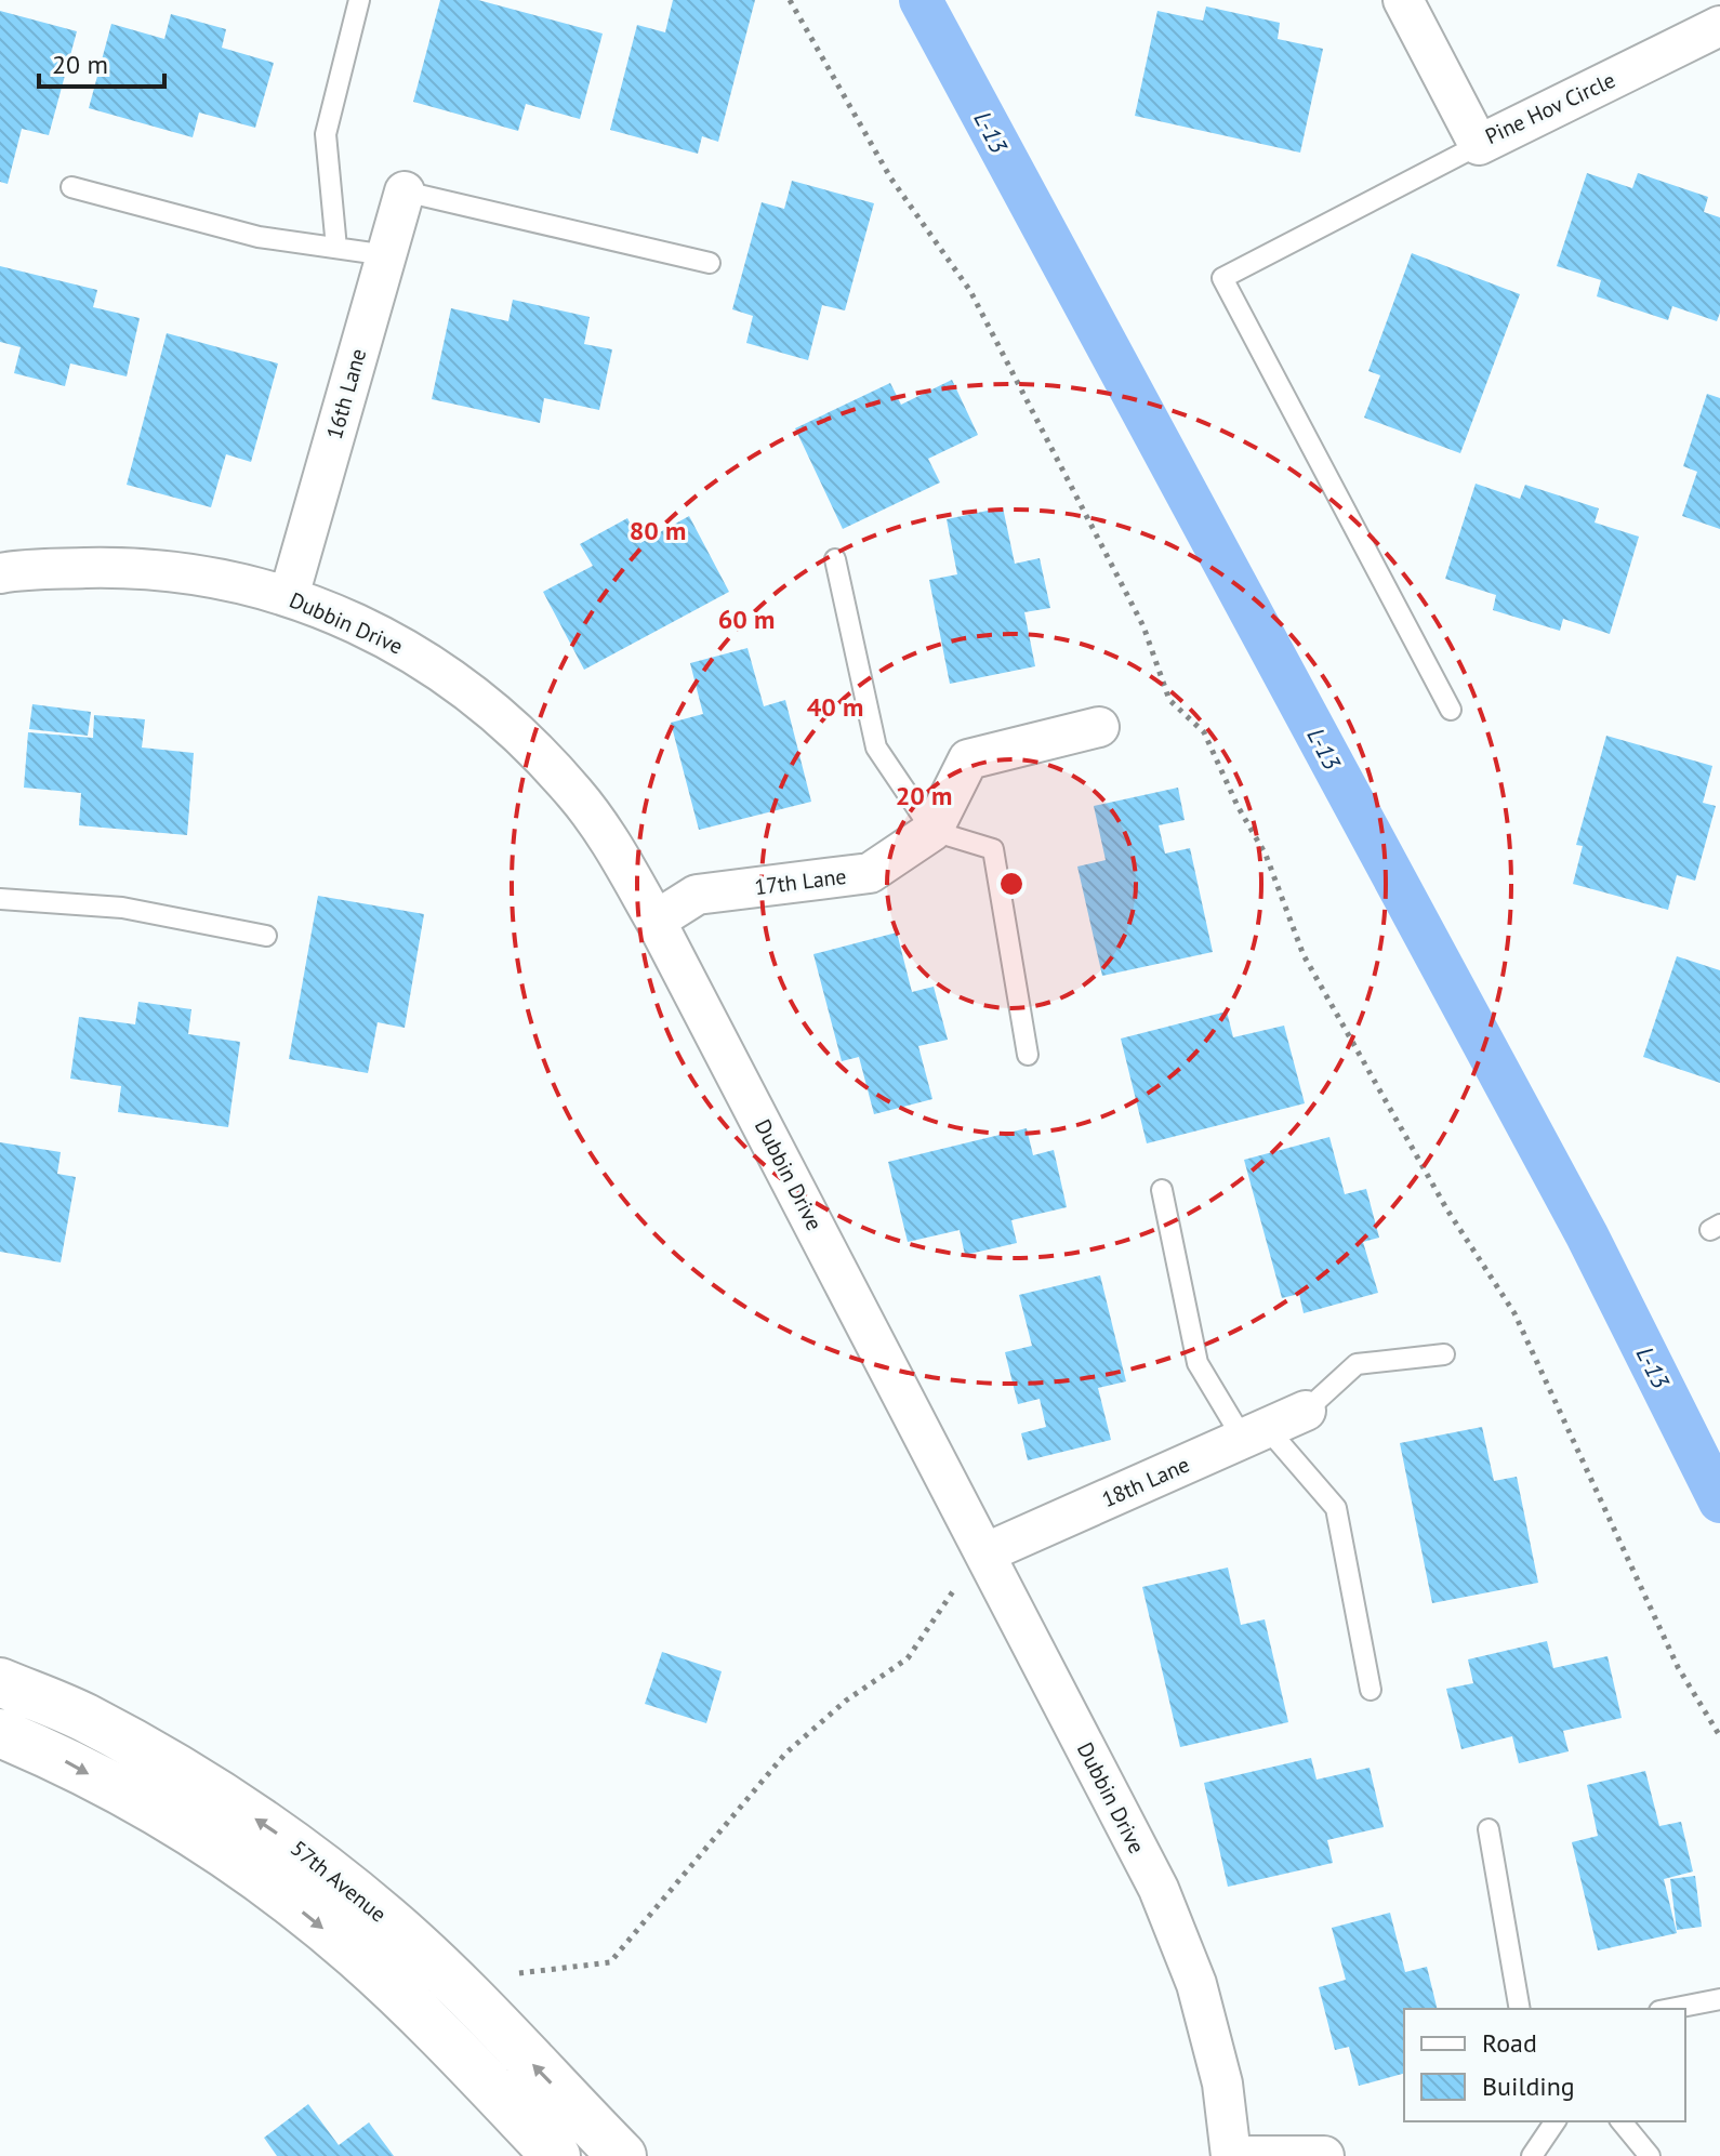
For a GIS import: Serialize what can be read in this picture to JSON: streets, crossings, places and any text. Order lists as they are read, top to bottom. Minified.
{"streets":{"street":["Pine Hov Circle","16th Lane","Dubbin Drive","17th Lane","18th Lane","57th Avenue"]},"crossings":[["16th Lane","Dubbin Drive"],["Dubbin Drive","17th Lane"],["Dubbin Drive","18th Lane"]],"water":["L-13"],"legend":["Road","Building"],"scale_bar":"20 m","rings":["80 m","60 m","40 m","20 m"]}
